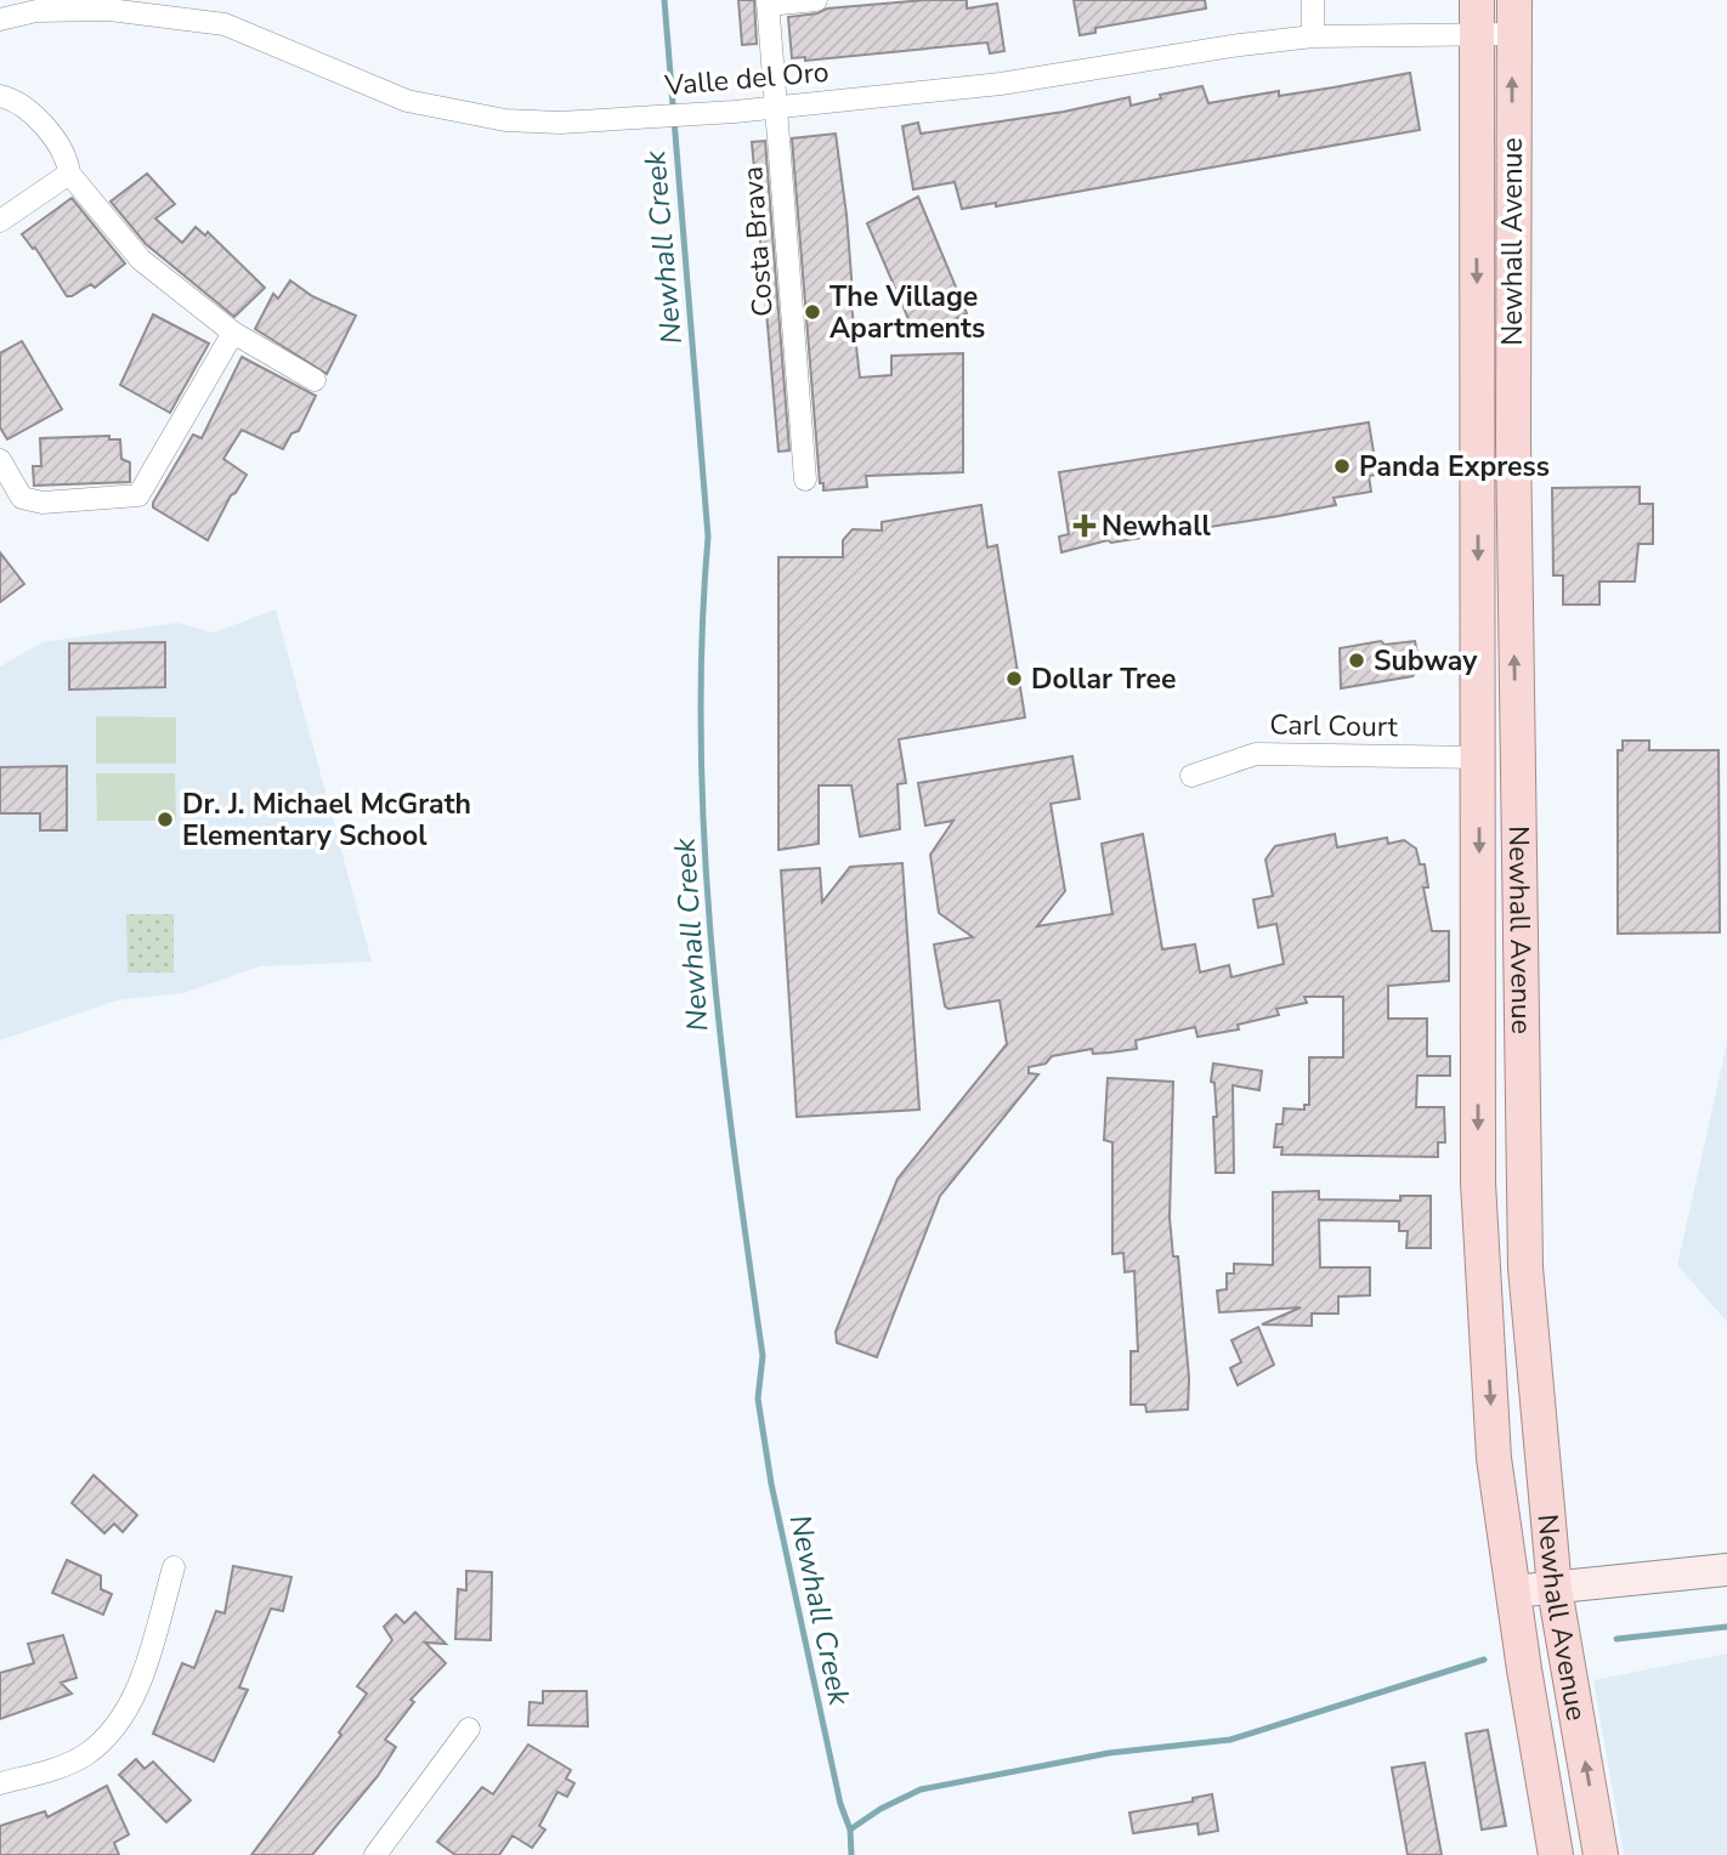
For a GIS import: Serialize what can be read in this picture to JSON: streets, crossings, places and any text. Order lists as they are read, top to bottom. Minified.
{"streets":{"main road":["Newhall Avenue"],"street":["Valle del Oro","Costa Brava","Carl Court"]},"crossings":[["Valle del Oro","Costa Brava"],["Valle del Oro","Newhall Avenue"],["Newhall Avenue","Carl Court"]],"water":["Newhall Creek"],"places":{"other":["The Village Apartments","Panda Express","Subway","Dollar Tree","Dr. J. Michael McGrath Elementary School"],"health":["Newhall"]}}
